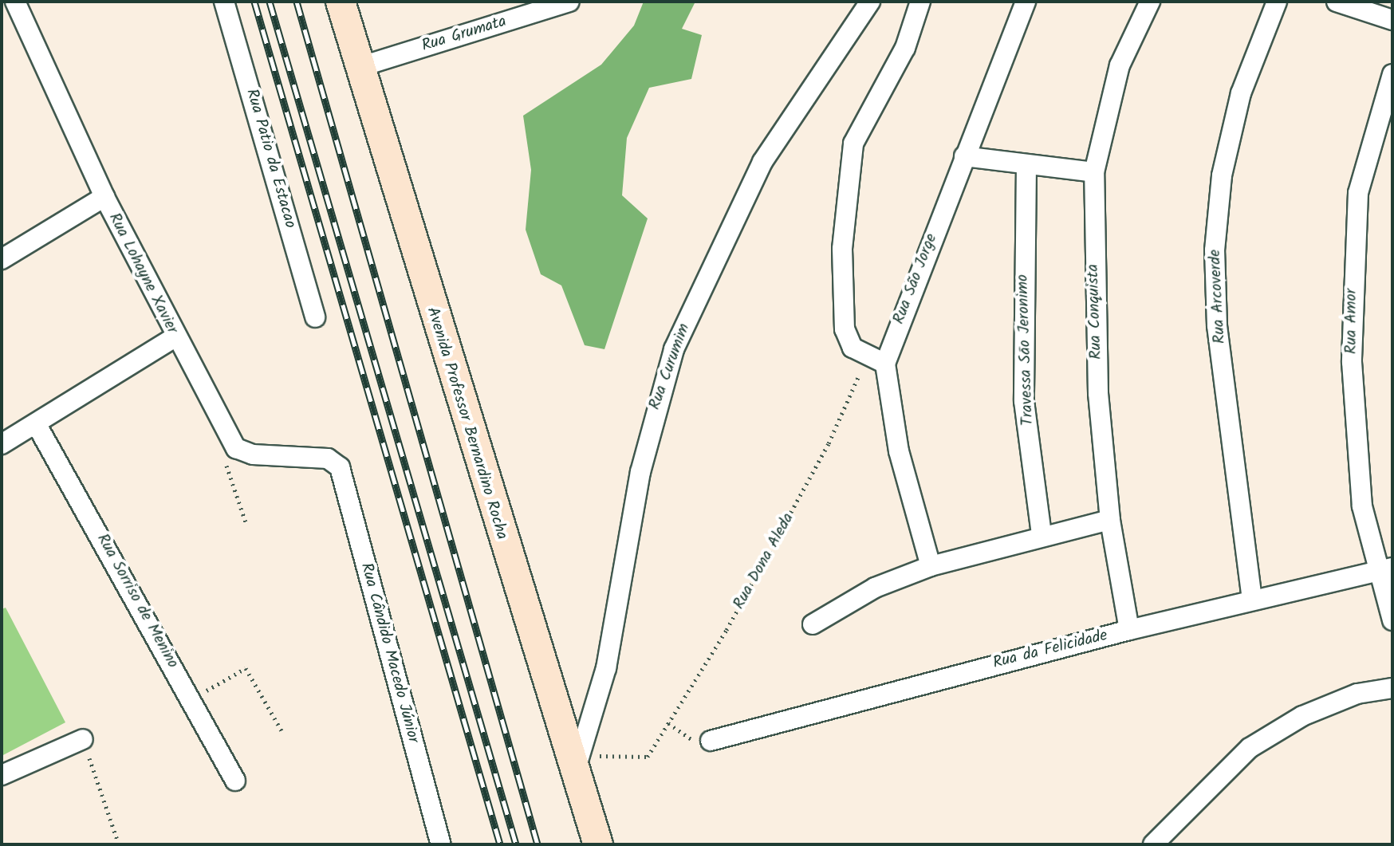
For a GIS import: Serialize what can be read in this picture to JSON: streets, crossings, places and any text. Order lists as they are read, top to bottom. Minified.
{"streets":{"main road":["Avenida Professor Bernardino Rocha"],"street":["Rua Grumata","Rua Patio da Estacao","Rua Lohayne Xavier","Rua São Jorge","Rua Arcoverde","Rua Conquista","Rua Amor","Travessa Sāo Jeronimo","Rua Curumim","Rua Sorriso de Menino","Rua da Felicidade","Rua Cândido Macedo Júnior"],"path":["Rua Dona Aleda"]},"crossings":[["Rua Grumata","Avenida Professor Bernardino Rocha"],["Rua Lohayne Xavier","Rua Cândido Macedo Júnior"],["Rua São Jorge","Rua Dona Aleda"],["Rua Arcoverde","Rua da Felicidade"],["Rua Conquista","Rua da Felicidade"],["Rua Amor","Rua da Felicidade"],["Rua Curumim","Avenida Professor Bernardino Rocha"],["Rua Curumim","Rua Dona Aleda"],["Avenida Professor Bernardino Rocha","Rua Dona Aleda"]]}
